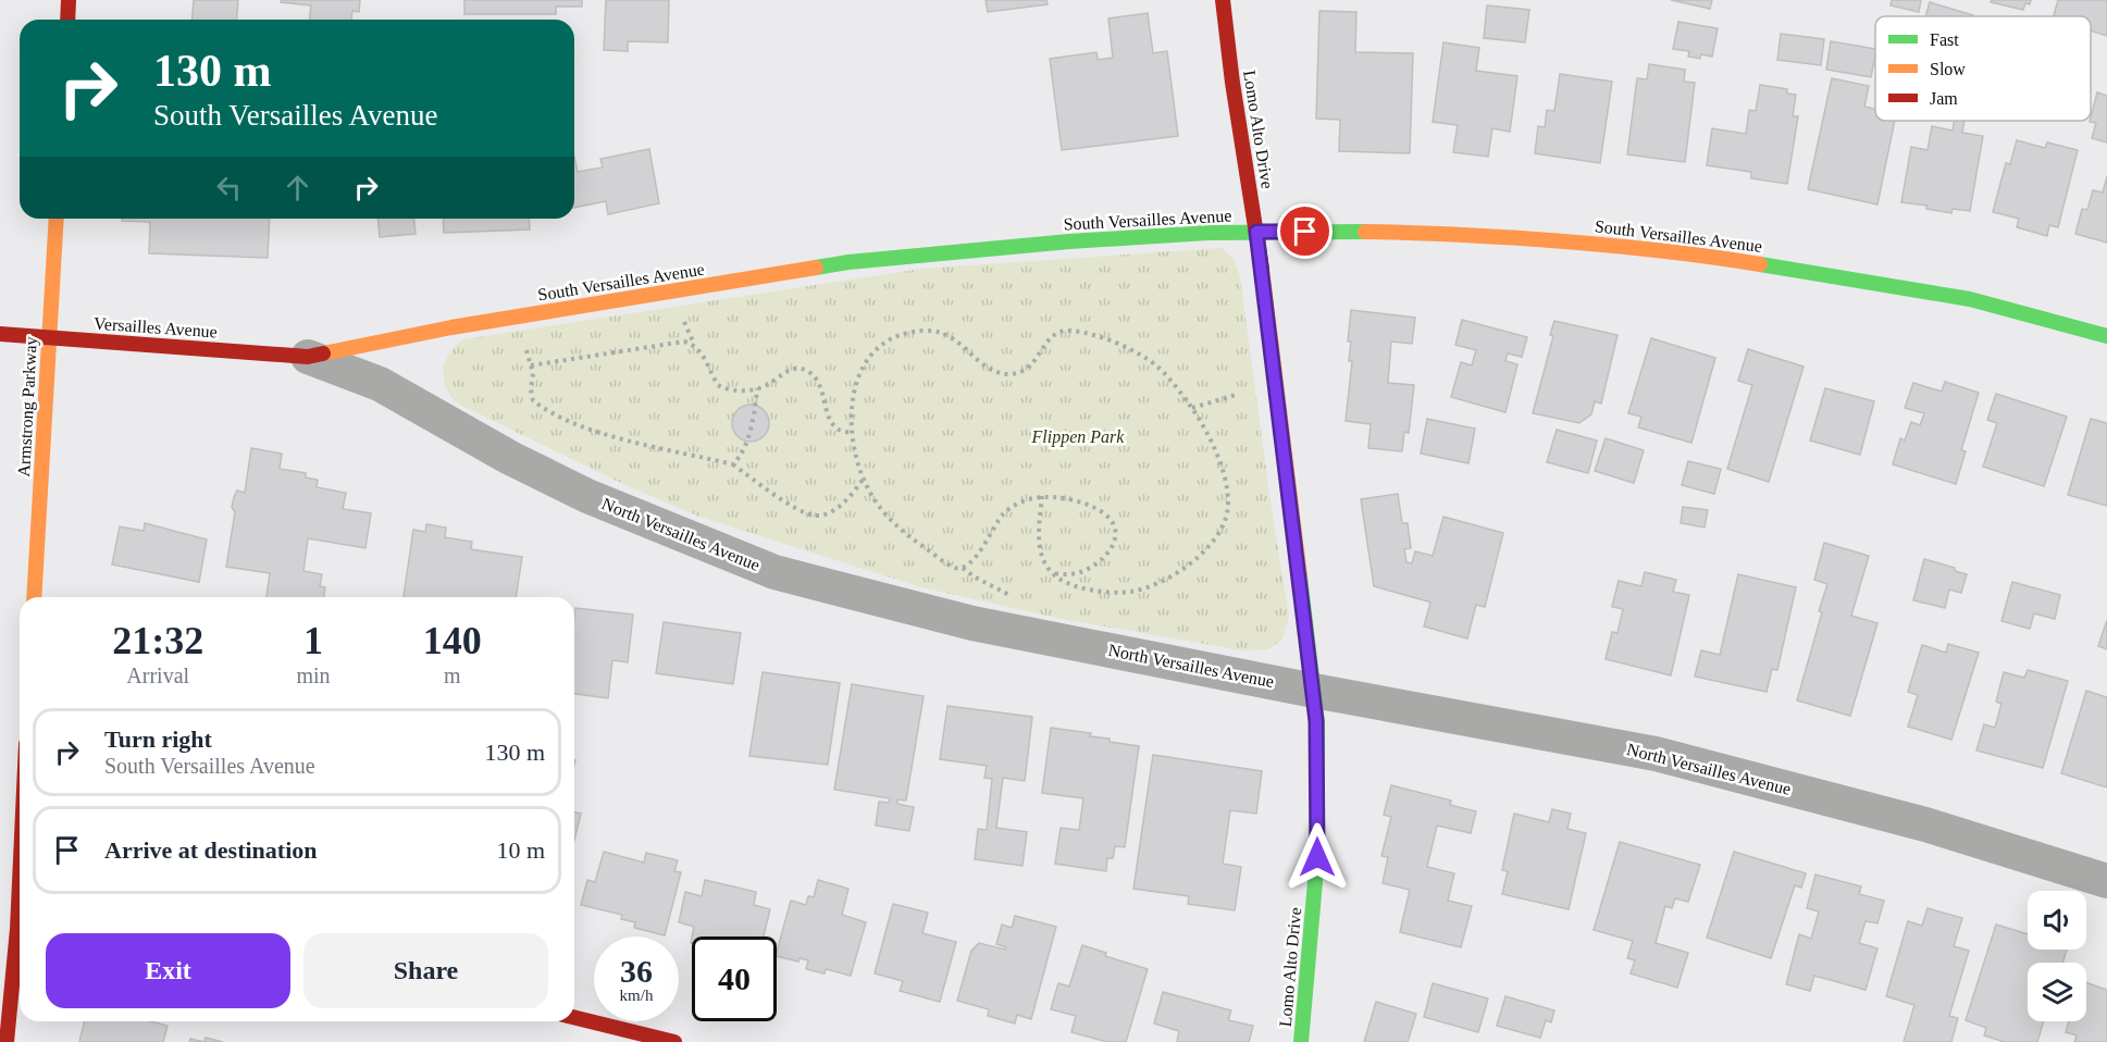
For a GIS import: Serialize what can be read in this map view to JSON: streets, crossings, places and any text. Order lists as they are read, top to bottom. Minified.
{"streets":{"street":["Lomo Alto Drive","South Versailles Avenue","Versailles Avenue","Armstrong Parkway","North Versailles Avenue"]},"crossings":[["Lomo Alto Drive","South Versailles Avenue"],["Lomo Alto Drive","North Versailles Avenue"],["South Versailles Avenue","Versailles Avenue"],["South Versailles Avenue","North Versailles Avenue"],["Versailles Avenue","Armstrong Parkway"],["Versailles Avenue","North Versailles Avenue"]],"parks":["Flippen Park"],"legend":["Fast","Slow","Jam"],"page":{"turn":["130 m","South Versailles Avenue"],"eta":["21:32","Arrival","1","min","140","m"],"list":[{"name":"Turn right","note":"South Versailles Avenue","value":"130 m"},{"name":"Arrive at destination","value":"10 m"}],"buttons":["Exit","Share"],"speed":"36 km/h","limit":"40"}}
